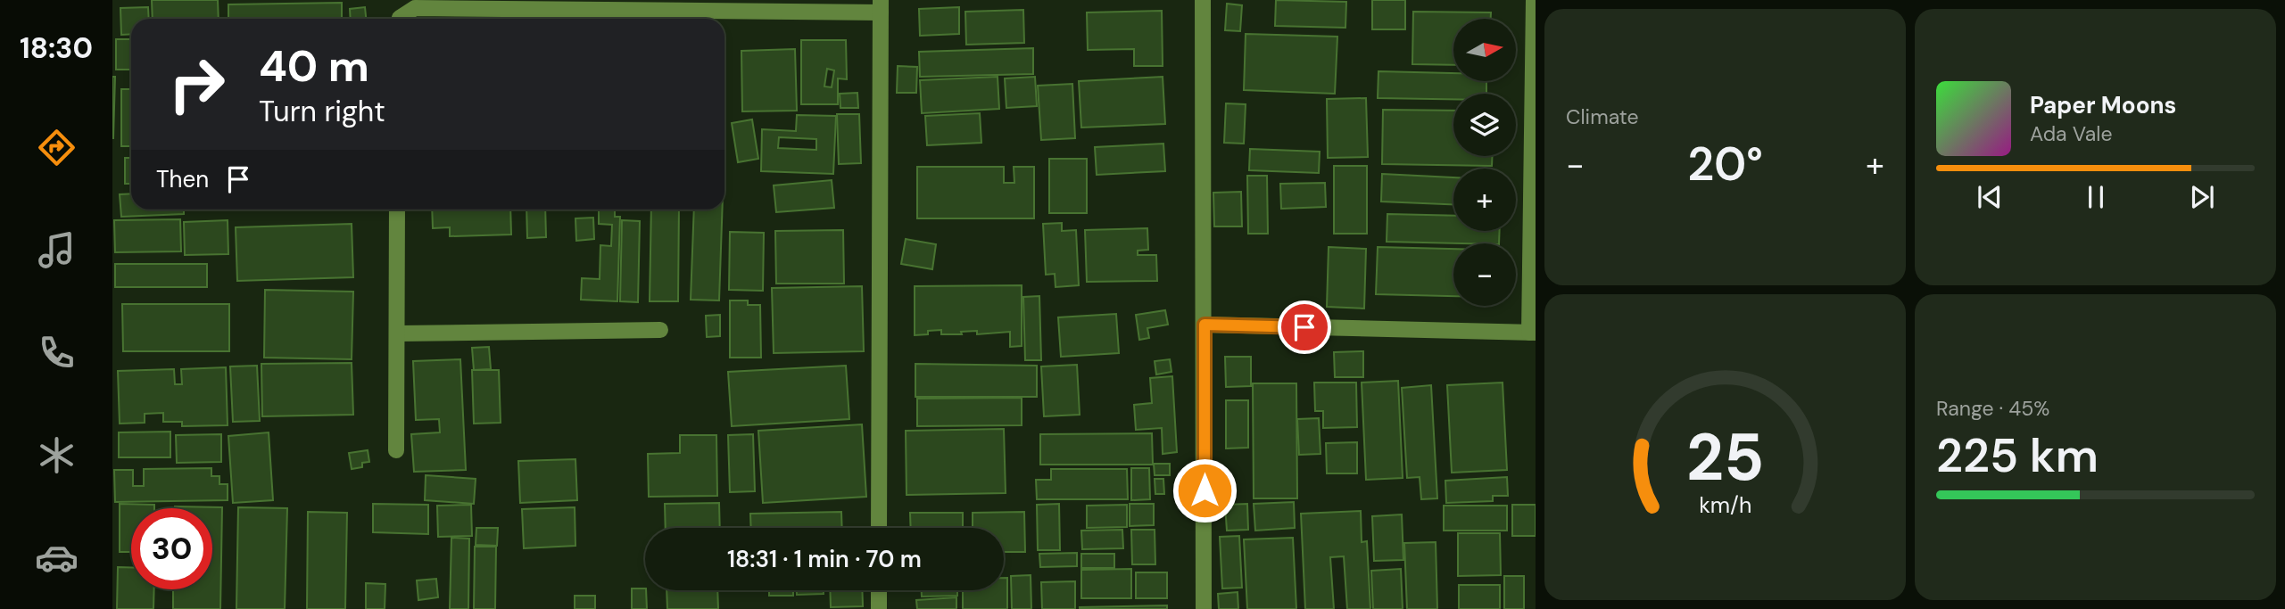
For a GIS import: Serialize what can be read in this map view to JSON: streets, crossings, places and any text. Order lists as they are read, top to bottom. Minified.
{"north":"right","page":{"tabs":"18:30","tile":["Climate",["Range · 45%","225 km"]],"map_buttons":["+","−"],"turn":["40 m","Turn right"],"song":["Paper Moons","Ada Vale"],"heat":["−","20°","+"],"then":"Then","limit":"30","trip":"18:31 · 1 min · 70 m","gauge":["25","km/h"]}}
